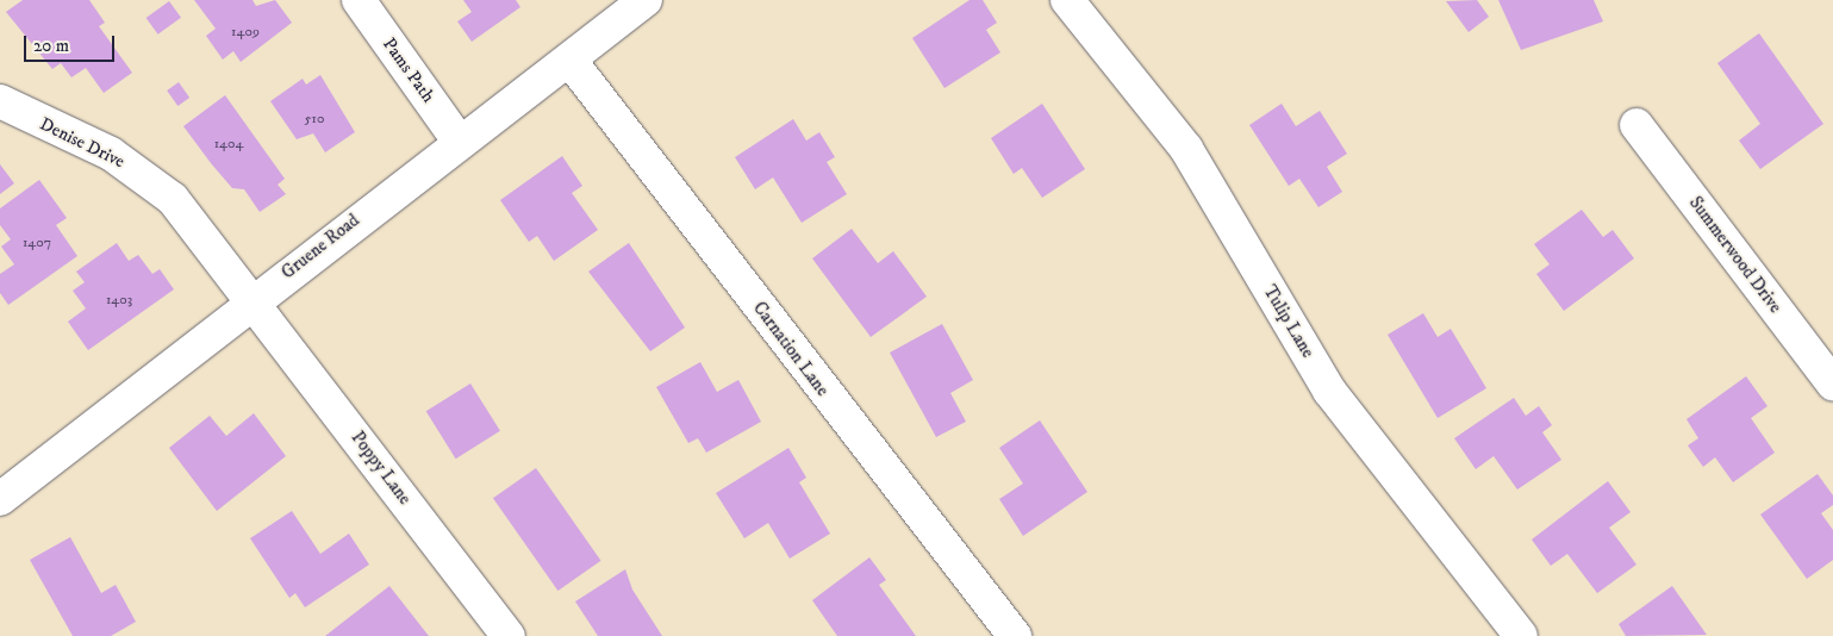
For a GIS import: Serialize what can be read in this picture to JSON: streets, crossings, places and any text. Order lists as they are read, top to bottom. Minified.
{"streets":{"street":["Pams Path","Denise Drive","Gruene Road","Summerwood Drive","Tulip Lane","Carnation Lane","Poppy Lane"]},"crossings":[["Pams Path","Gruene Road"],["Denise Drive","Gruene Road"],["Denise Drive","Poppy Lane"],["Gruene Road","Carnation Lane"],["Gruene Road","Poppy Lane"]],"house_numbers":["1409","510","1404","1407","1403"],"scale_bar":"20 m"}
